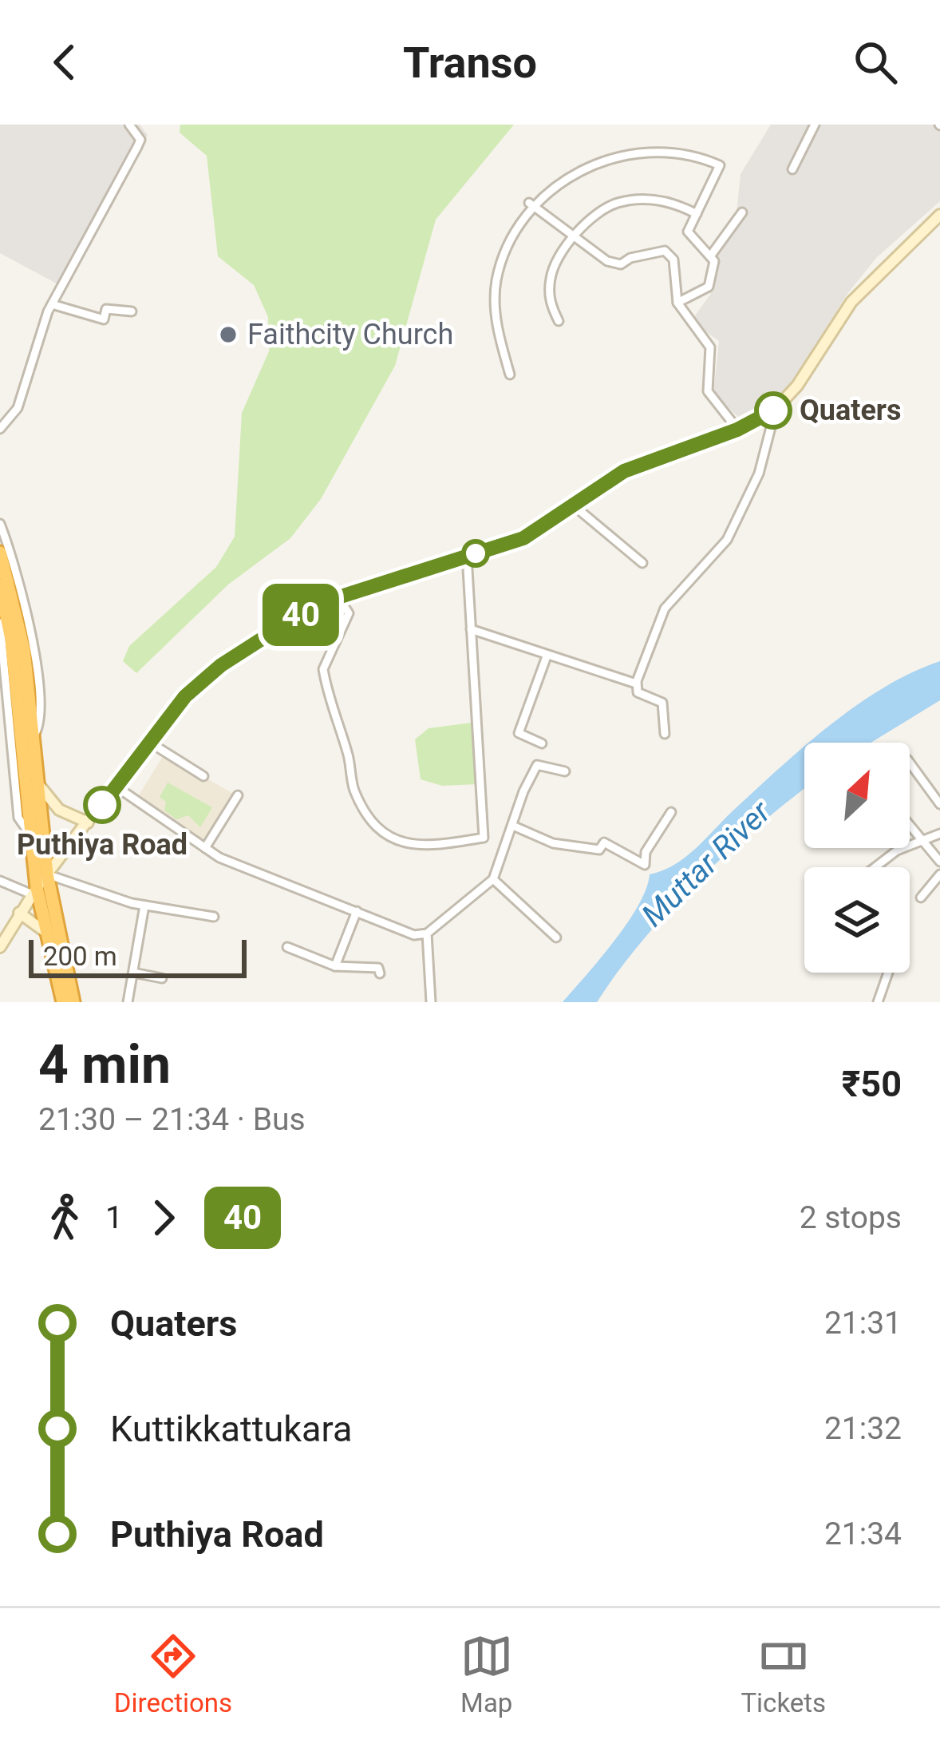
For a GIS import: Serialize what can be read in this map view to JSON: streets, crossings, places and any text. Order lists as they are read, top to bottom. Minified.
{"water":["Muttar River"],"places":["Faithcity Church","Quaters","Puthiya Road"],"lines":["bus line 40"],"scale_bar":"200 m","north":"top right","page":{"header":"Transo","on_map":"40","scale":"200 m","heading":["4 min","21:30 – 21:34 · Bus","₹50"],"legs":["1","40","2 stops"],"list":[{"name":"Quaters","value":"21:31"},{"name":"Kuttikkattukara","value":"21:32"},{"name":"Puthiya Road","value":"21:34"}],"tabs":["Directions","Map","Tickets"]}}
